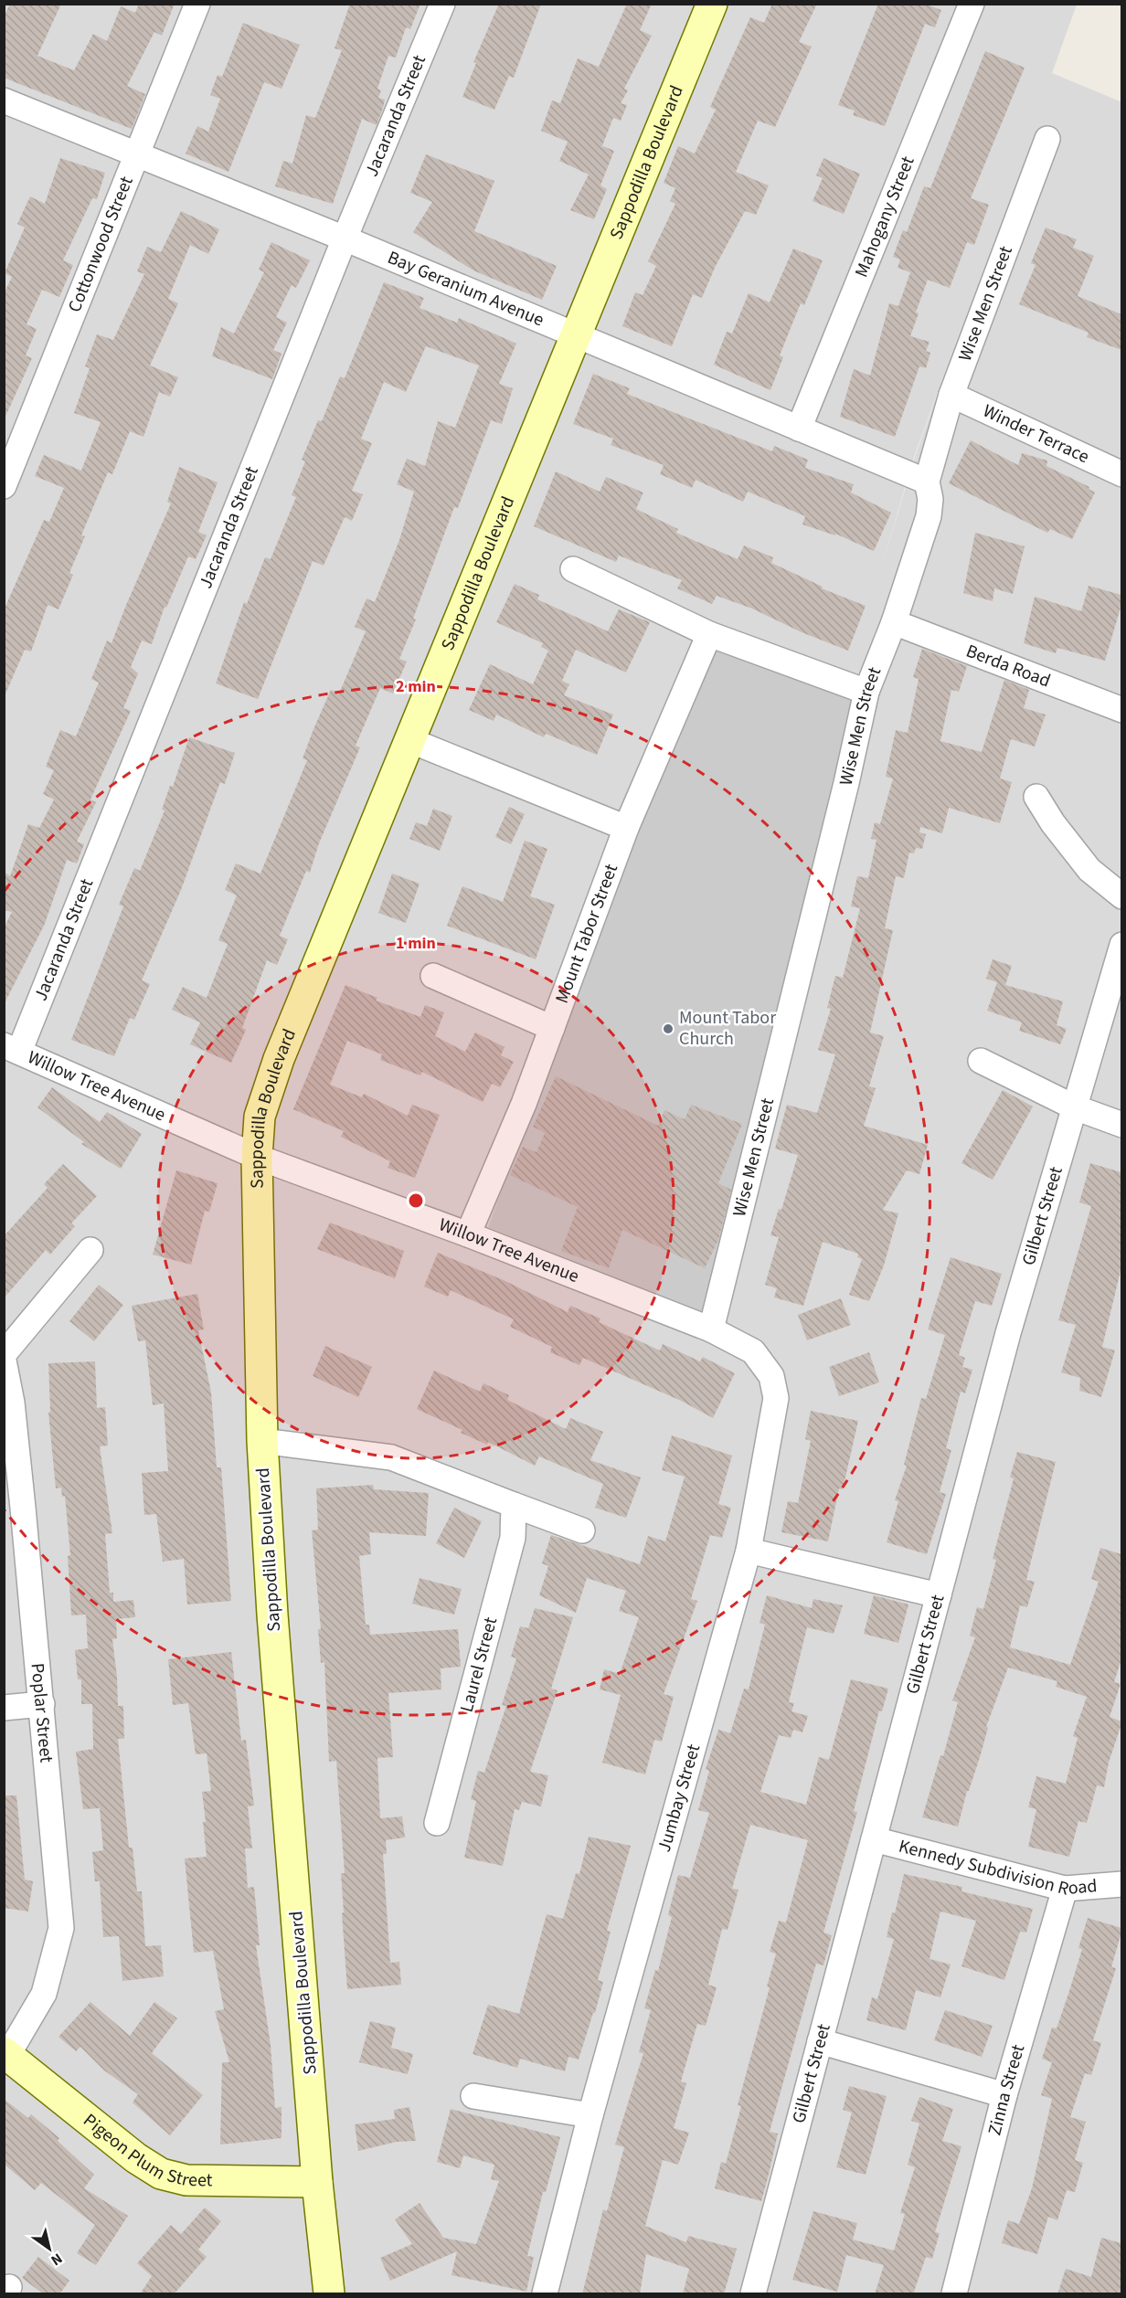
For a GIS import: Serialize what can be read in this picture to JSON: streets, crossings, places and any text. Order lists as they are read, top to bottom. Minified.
{"streets":{"street":["Jacaranda Street","Sappodilla Boulevard","Mahogany Street","Cottonwood Street","Bay Geranium Avenue","Wise Men Street","Winder Terrace","Berda Road","Mount Tabor Street","Willow Tree Avenue","Gilbert Street","Laurel Street","Poplar Street","Jumbay Street","Kennedy Subdivision Road","Zinna Street","Pigeon Plum Street"]},"crossings":[["Jacaranda Street","Bay Geranium Avenue"],["Jacaranda Street","Willow Tree Avenue"],["Sappodilla Boulevard","Bay Geranium Avenue"],["Sappodilla Boulevard","Willow Tree Avenue"],["Sappodilla Boulevard","Pigeon Plum Street"],["Mahogany Street","Bay Geranium Avenue"],["Cottonwood Street","Bay Geranium Avenue"],["Bay Geranium Avenue","Wise Men Street"],["Wise Men Street","Winder Terrace"],["Wise Men Street","Berda Road"],["Wise Men Street","Willow Tree Avenue"],["Wise Men Street","Jumbay Street"],["Mount Tabor Street","Willow Tree Avenue"],["Willow Tree Avenue","Jumbay Street"],["Gilbert Street","Kennedy Subdivision Road"],["Poplar Street","Pigeon Plum Street"],["Kennedy Subdivision Road","Zinna Street"]],"places":["Mount Tabor Church"],"north":"bottom right","rings":["2 min","1 min"]}
